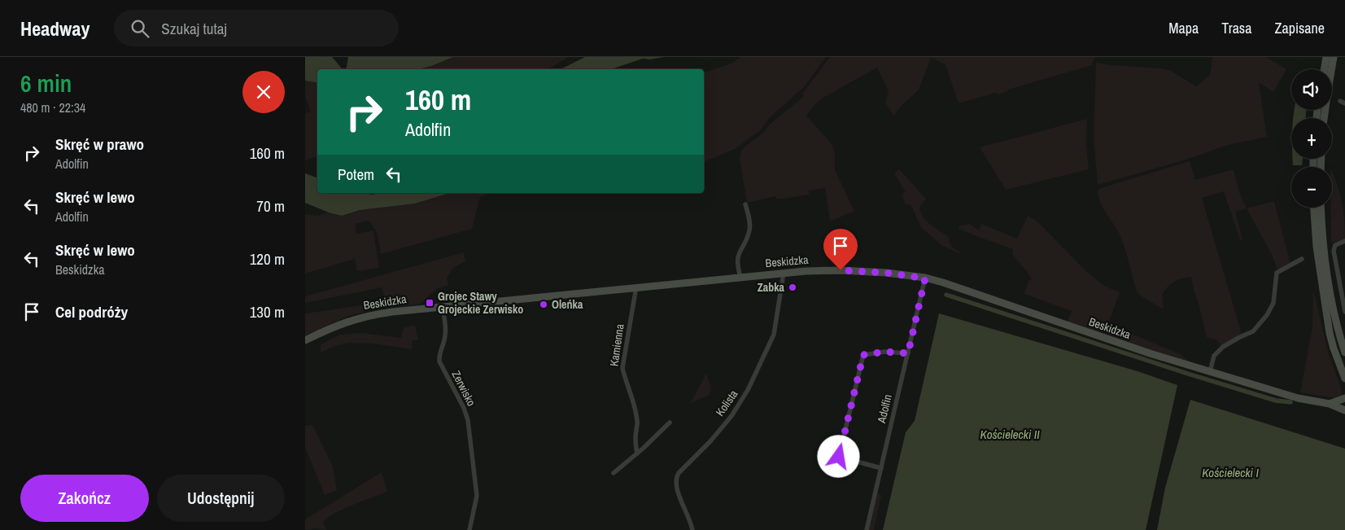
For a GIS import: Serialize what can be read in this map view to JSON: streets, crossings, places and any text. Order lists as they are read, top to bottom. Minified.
{"streets":{"main road":["Beskidzka"],"street":["Kamienna","Zerwisko","Kolista","Adolfin"]},"crossings":[["Beskidzka","Kamienna"],["Beskidzka","Zerwisko"],["Beskidzka","Kolista"],["Beskidzka","Adolfin"]],"water":["Kościelecki II","Kościelecki I"],"places":{"other":["Zabka","Oleńka"],"transit":["Grojec Stawy Grojeckie Zerwisko"]},"page":{"header":"Headway","search":"Szukaj tutaj","nav":["Mapa","Trasa","Zapisane"],"heading":["6 min","480 m · 22:34"],"map_buttons":["+","−"],"turn":["160 m","Adolfin"],"list":[{"name":"Skręć w prawo","note":"Adolfin","value":"160 m"},{"name":"Skręć w lewo","note":"Adolfin","value":"70 m"},{"name":"Skręć w lewo","note":"Beskidzka","value":"120 m"},{"name":"Cel podróży","value":"130 m"}],"then":"Potem","buttons":["Zakończ","Udostępnij"]}}
